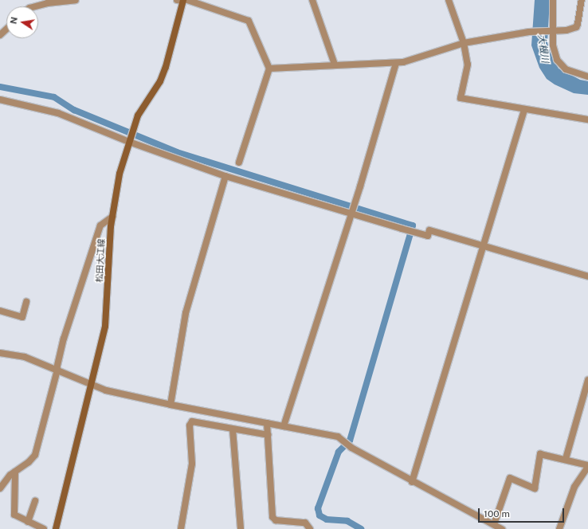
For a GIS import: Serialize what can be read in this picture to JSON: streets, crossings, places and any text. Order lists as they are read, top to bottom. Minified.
{"streets":{"main road":["松田大江線"]},"water":["大根川"],"scale_bar":"100 m","north":"left"}
